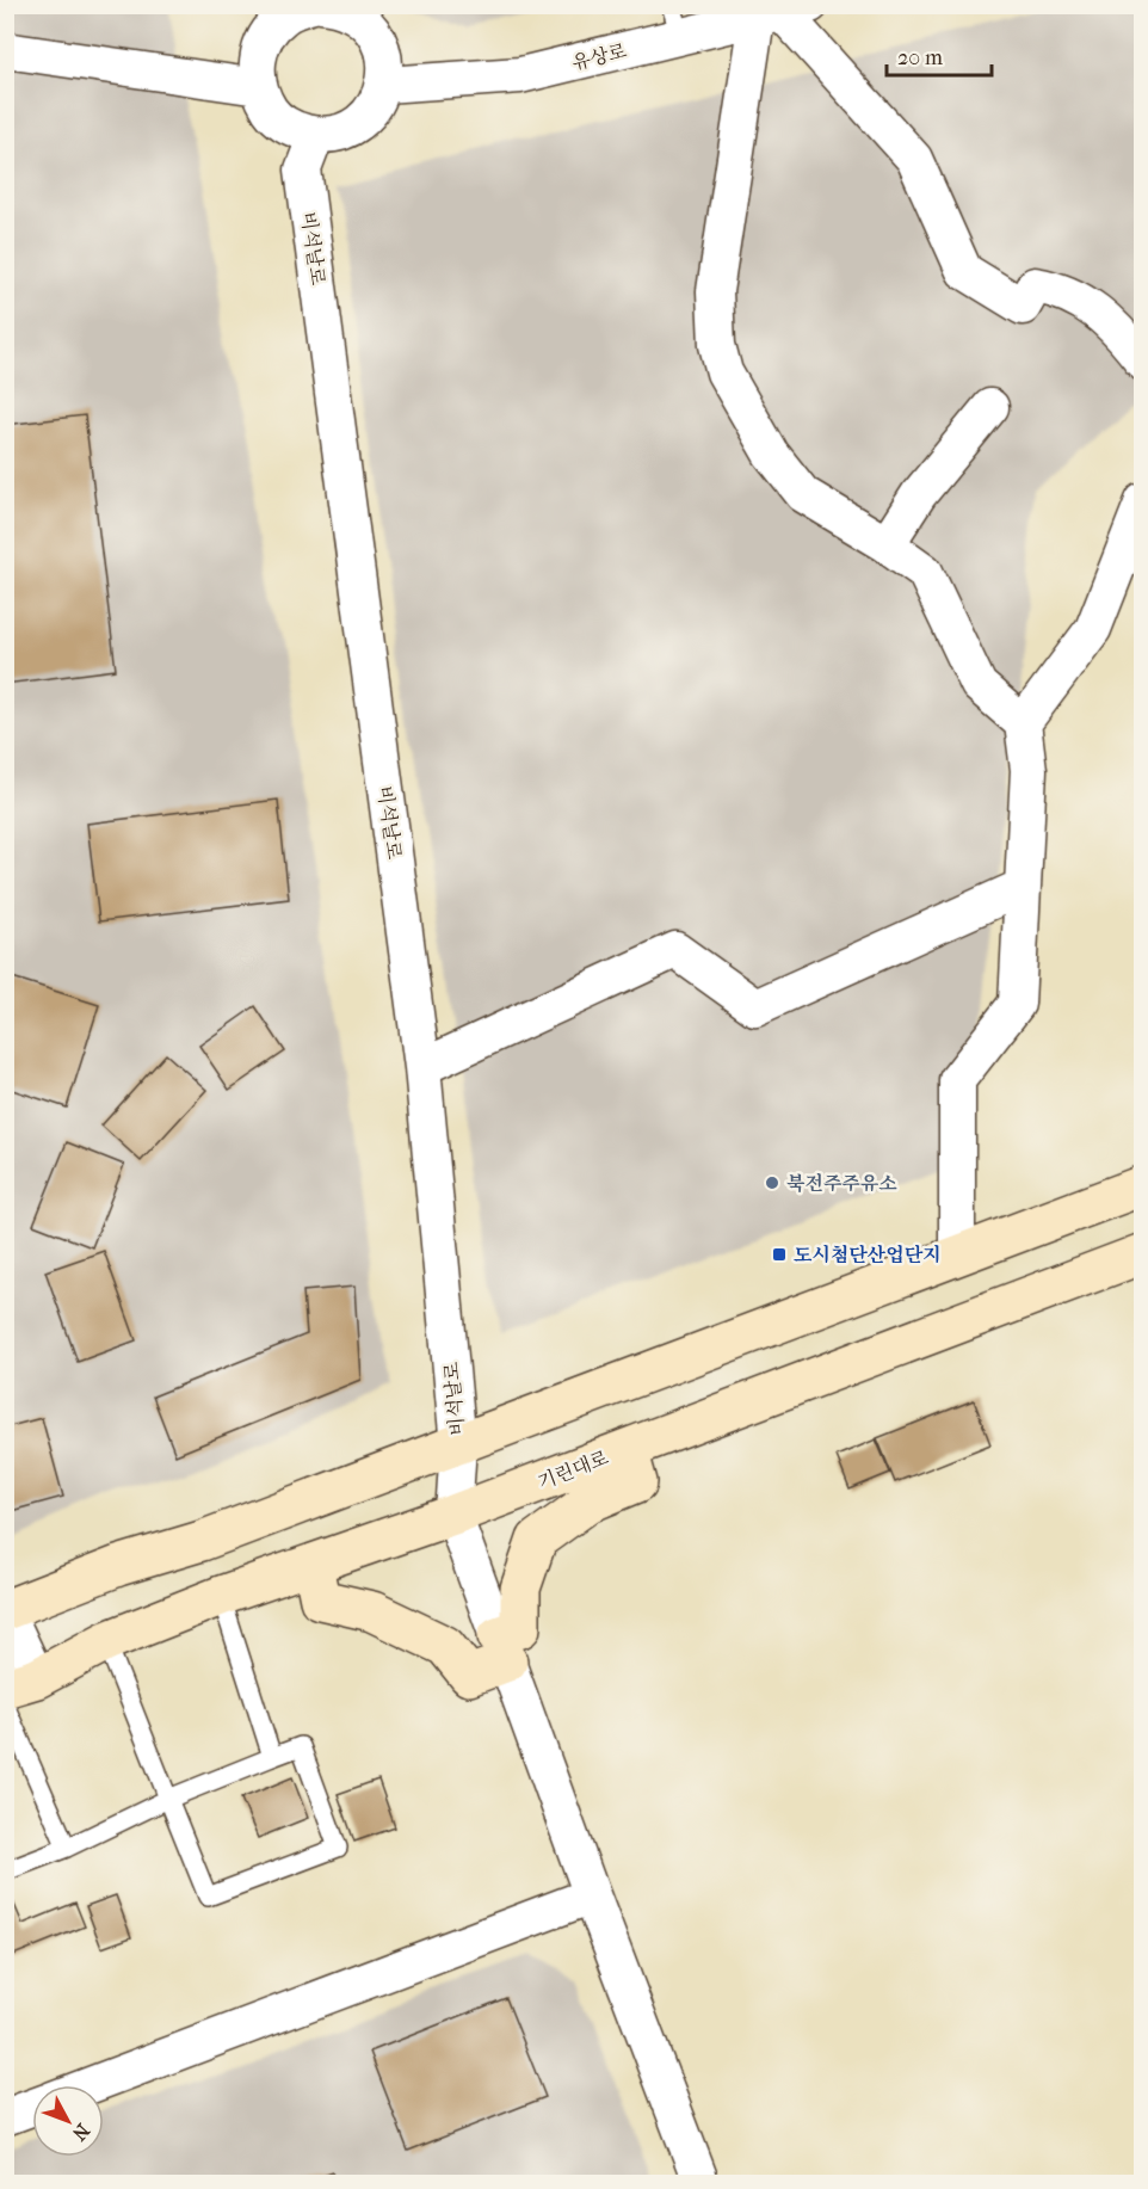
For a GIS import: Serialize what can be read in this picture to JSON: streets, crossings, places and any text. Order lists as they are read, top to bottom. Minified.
{"streets":{"street":["유상로","비석날로","기린대로"]},"crossings":[["유상로","비석날로"],["비석날로","기린대로"]],"places":{"other":["북전주주유소"],"transit":["도시첨단산업단지"]},"scale_bar":"20 m","north":"bottom right"}
